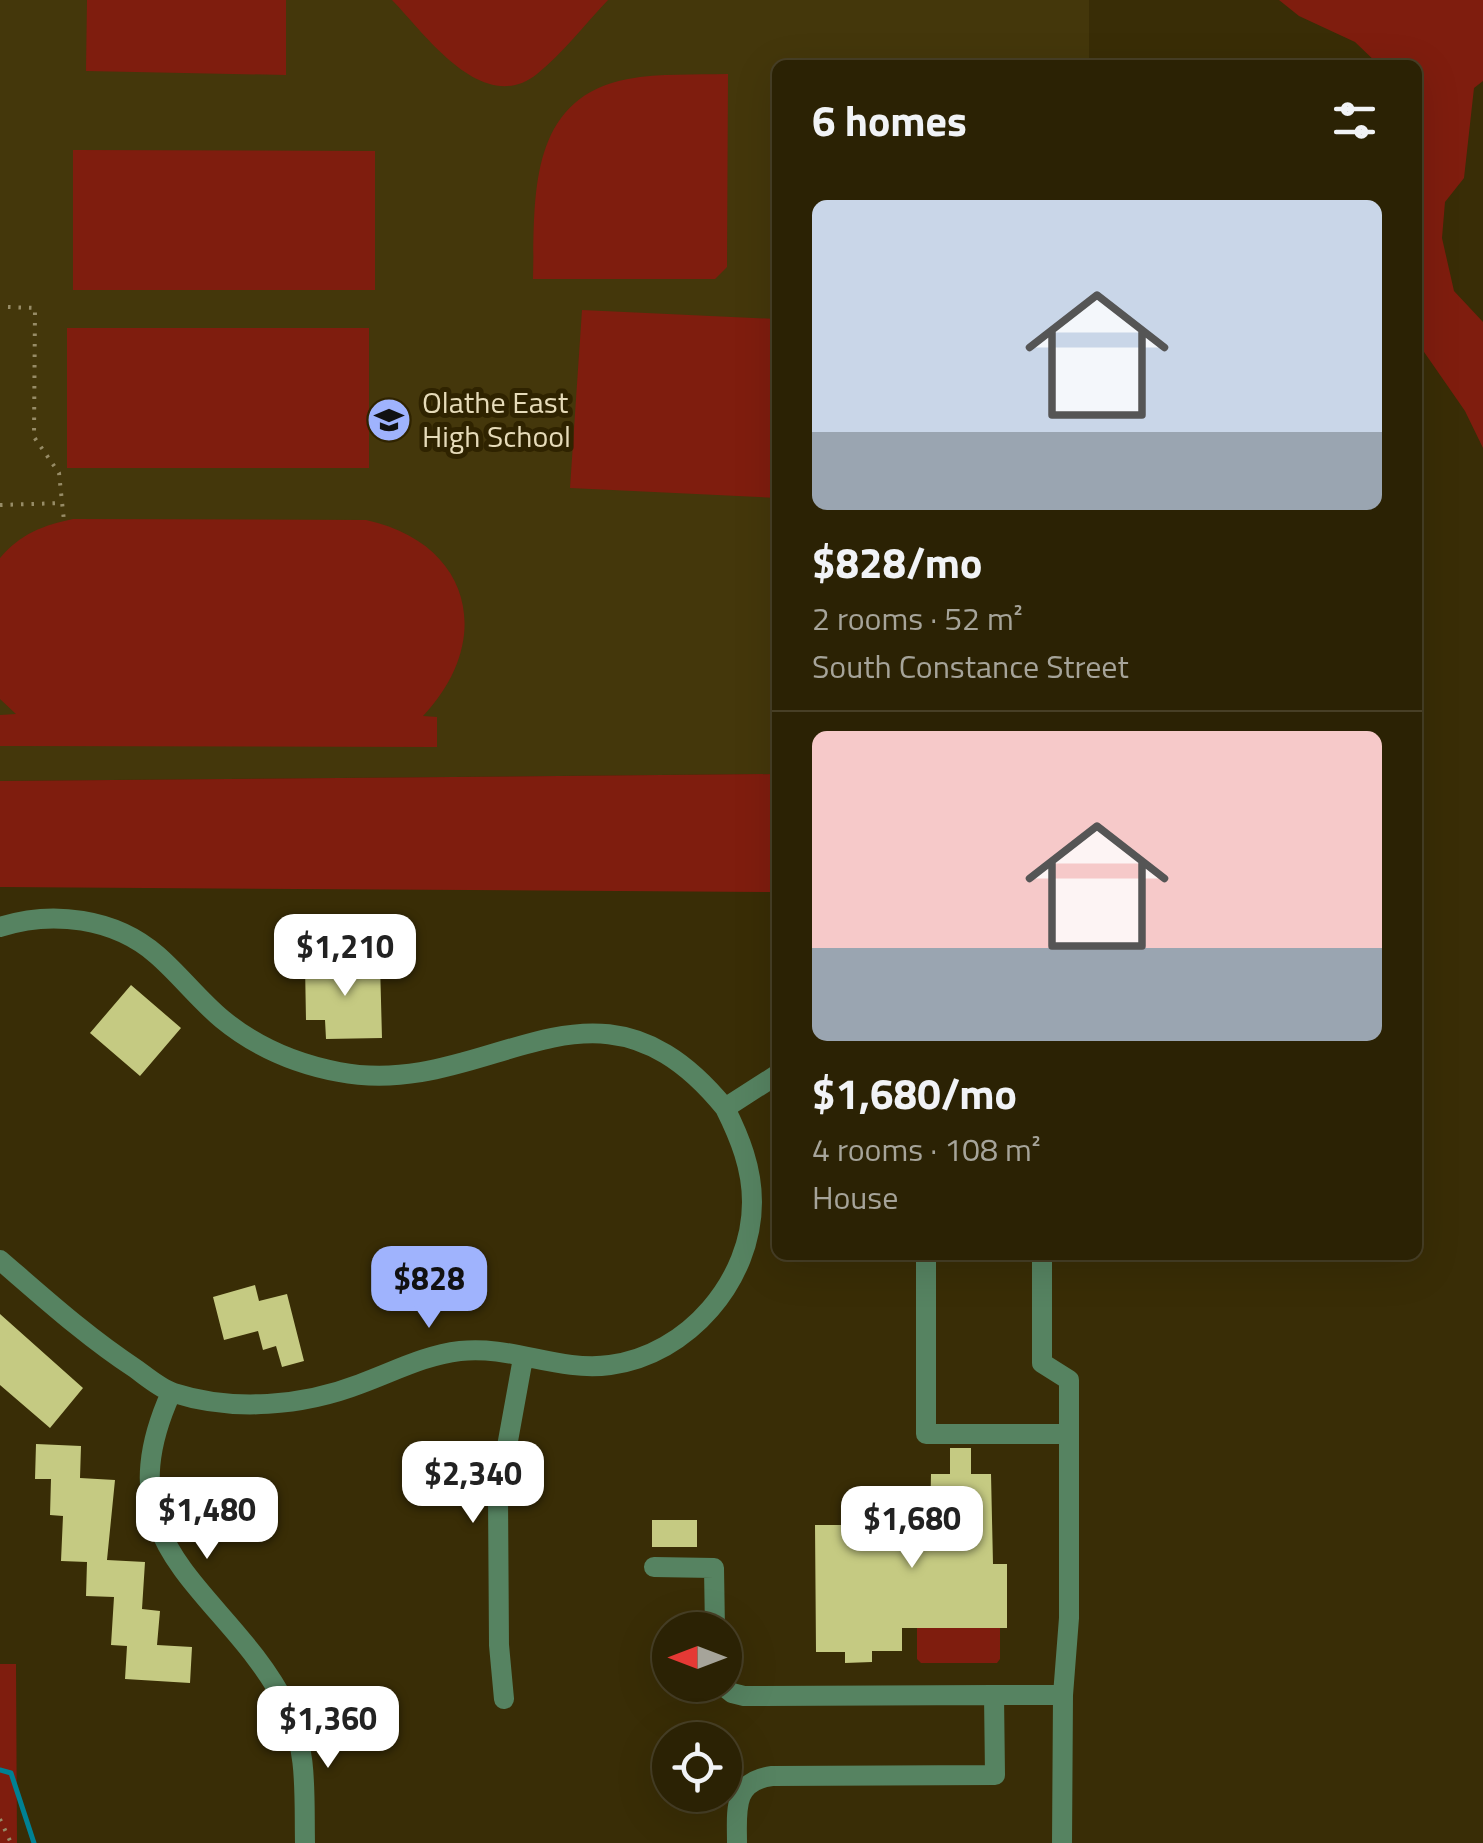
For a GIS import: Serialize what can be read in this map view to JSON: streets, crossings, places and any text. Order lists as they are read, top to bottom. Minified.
{"places":{"school or university":["Olathe East High School"]},"north":"left","page":{"heading":"6 homes","list":[{"name":"$828/mo","note":"2 rooms · 52 m² · South Constance Street"},{"name":"$1,680/mo","note":"4 rooms · 108 m² · House"}],"price":["$1,210","$828","$2,340","$1,480","$1,680","$1,360"]}}
